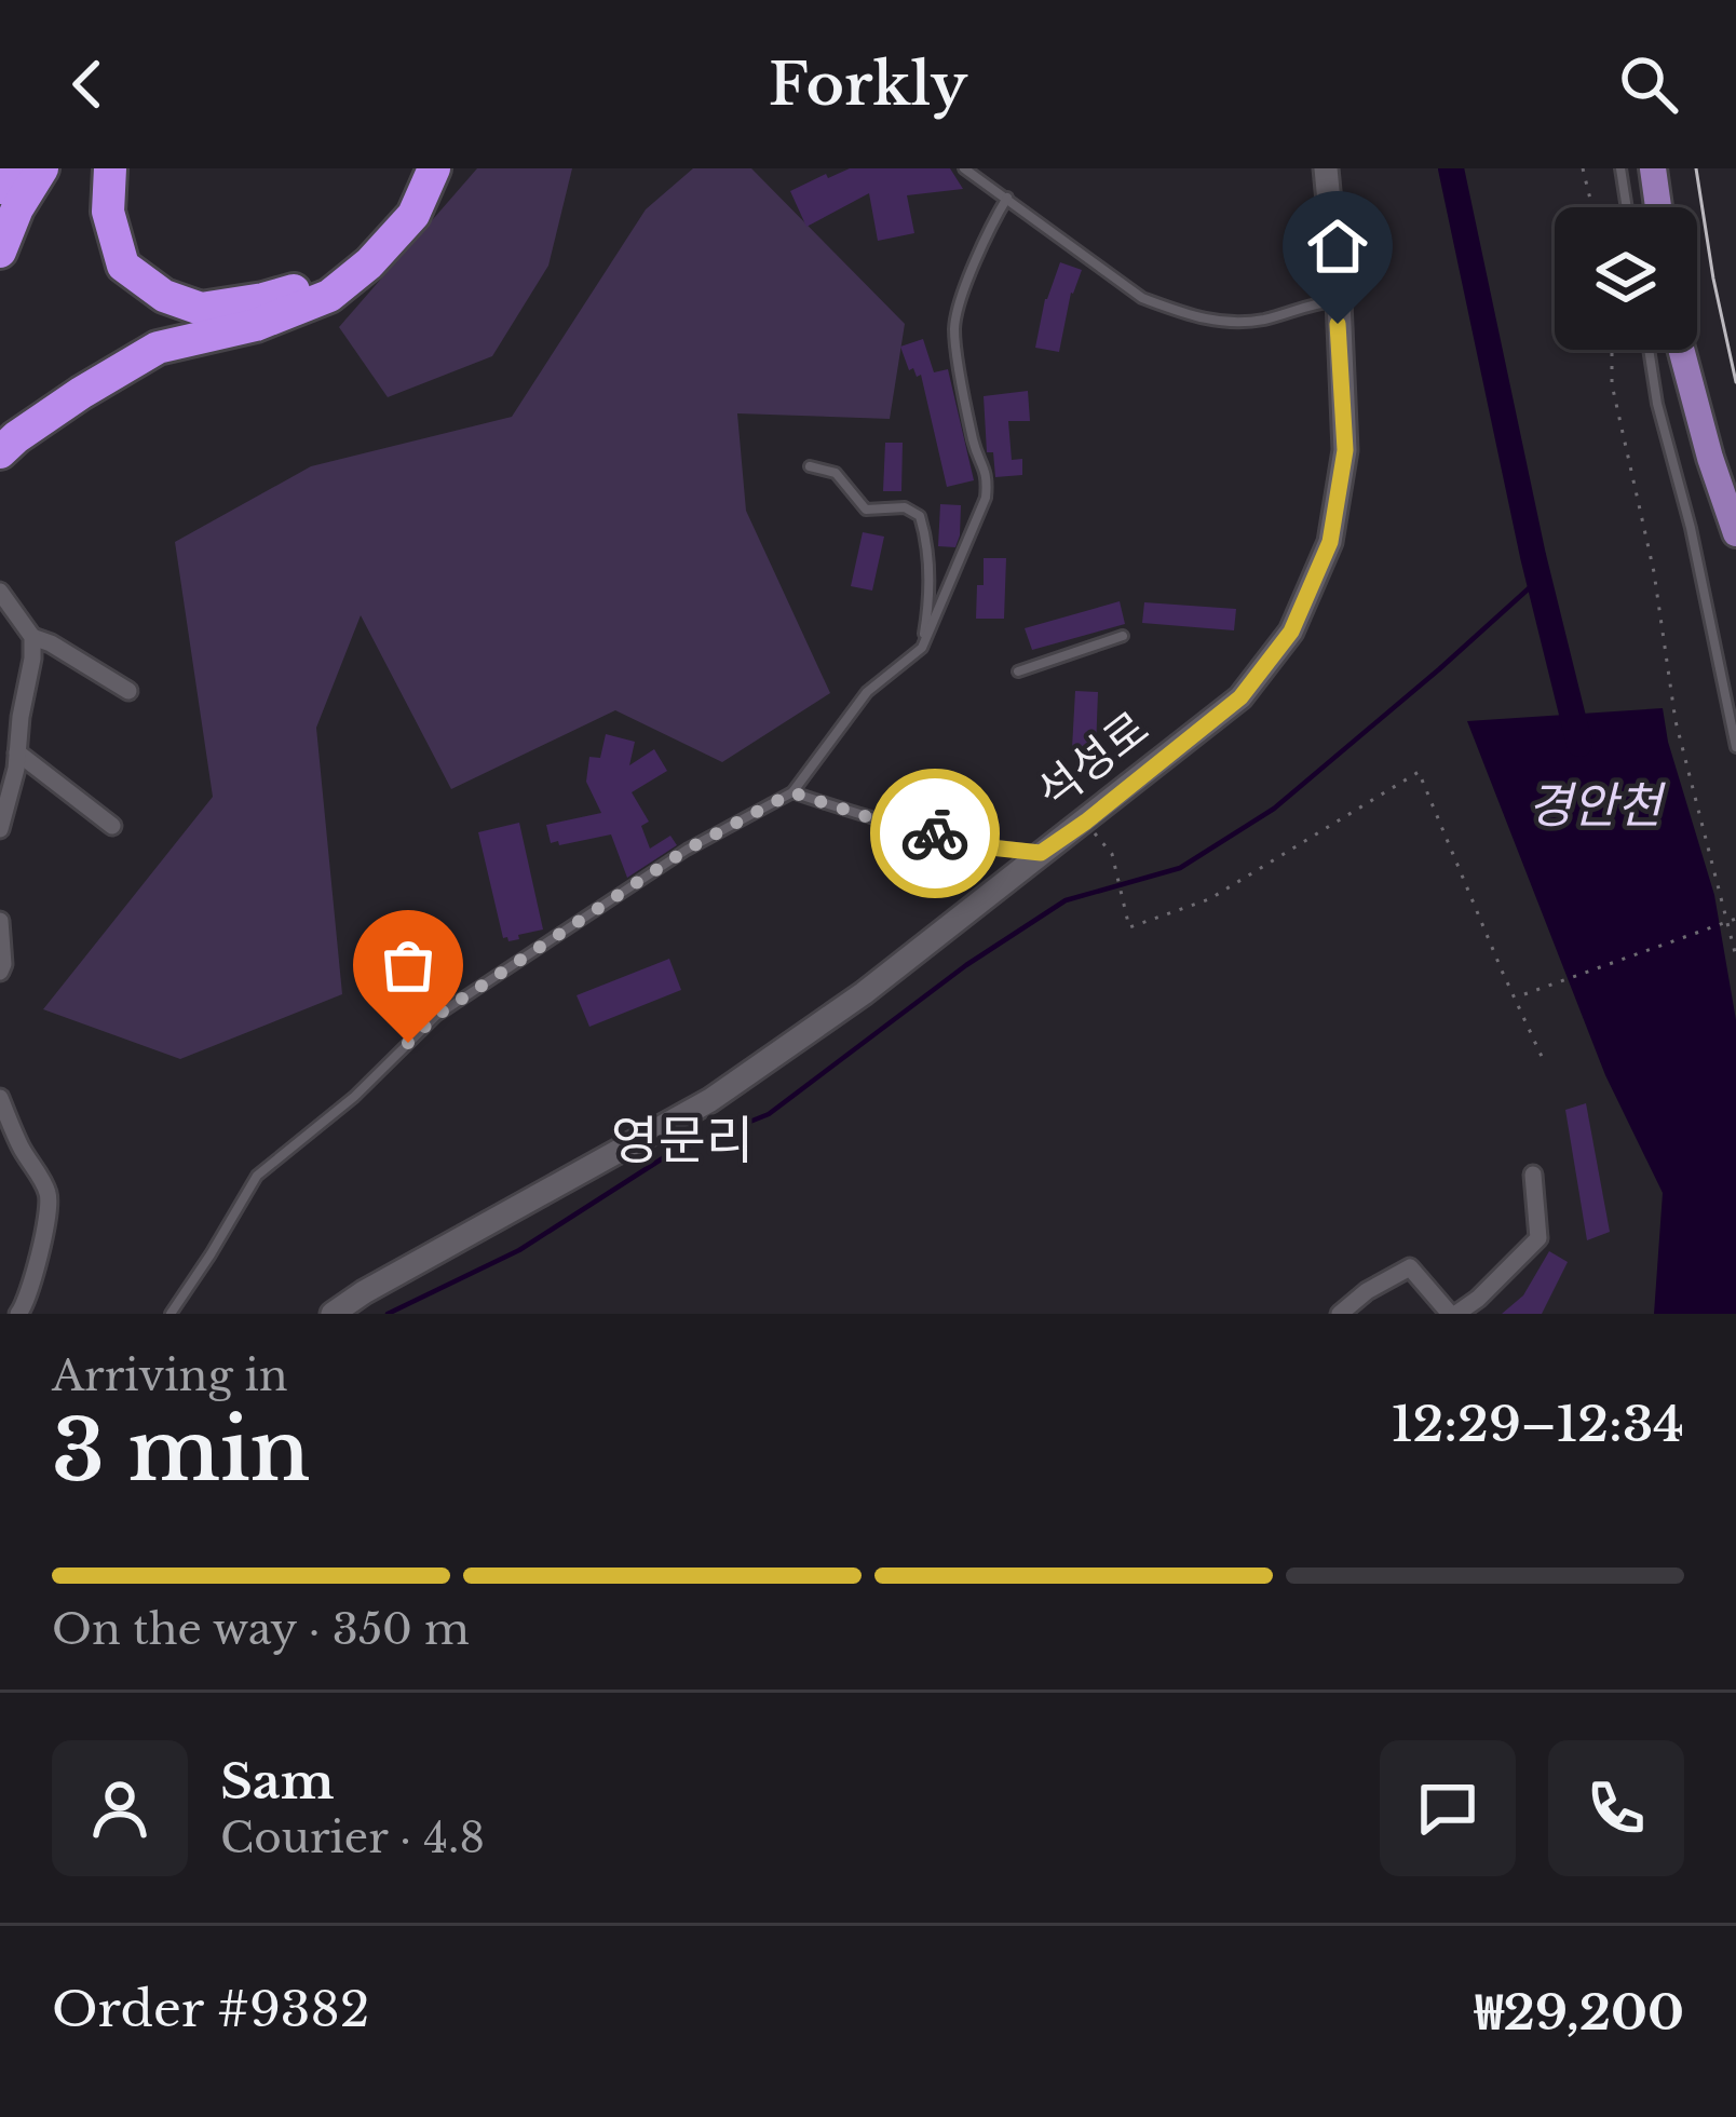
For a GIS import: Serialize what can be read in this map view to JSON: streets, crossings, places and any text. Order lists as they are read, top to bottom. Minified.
{"streets":{"street":["석성로"]},"districts":["영문리"],"water":["경안천"],"page":{"header":"Forkly","heading":["3 min","Arriving in","12:29–12:34"],"panel":["Sam","Courier · 4.8","Order #9382","₩29,200"],"bar":"On the way · 350 m"}}
